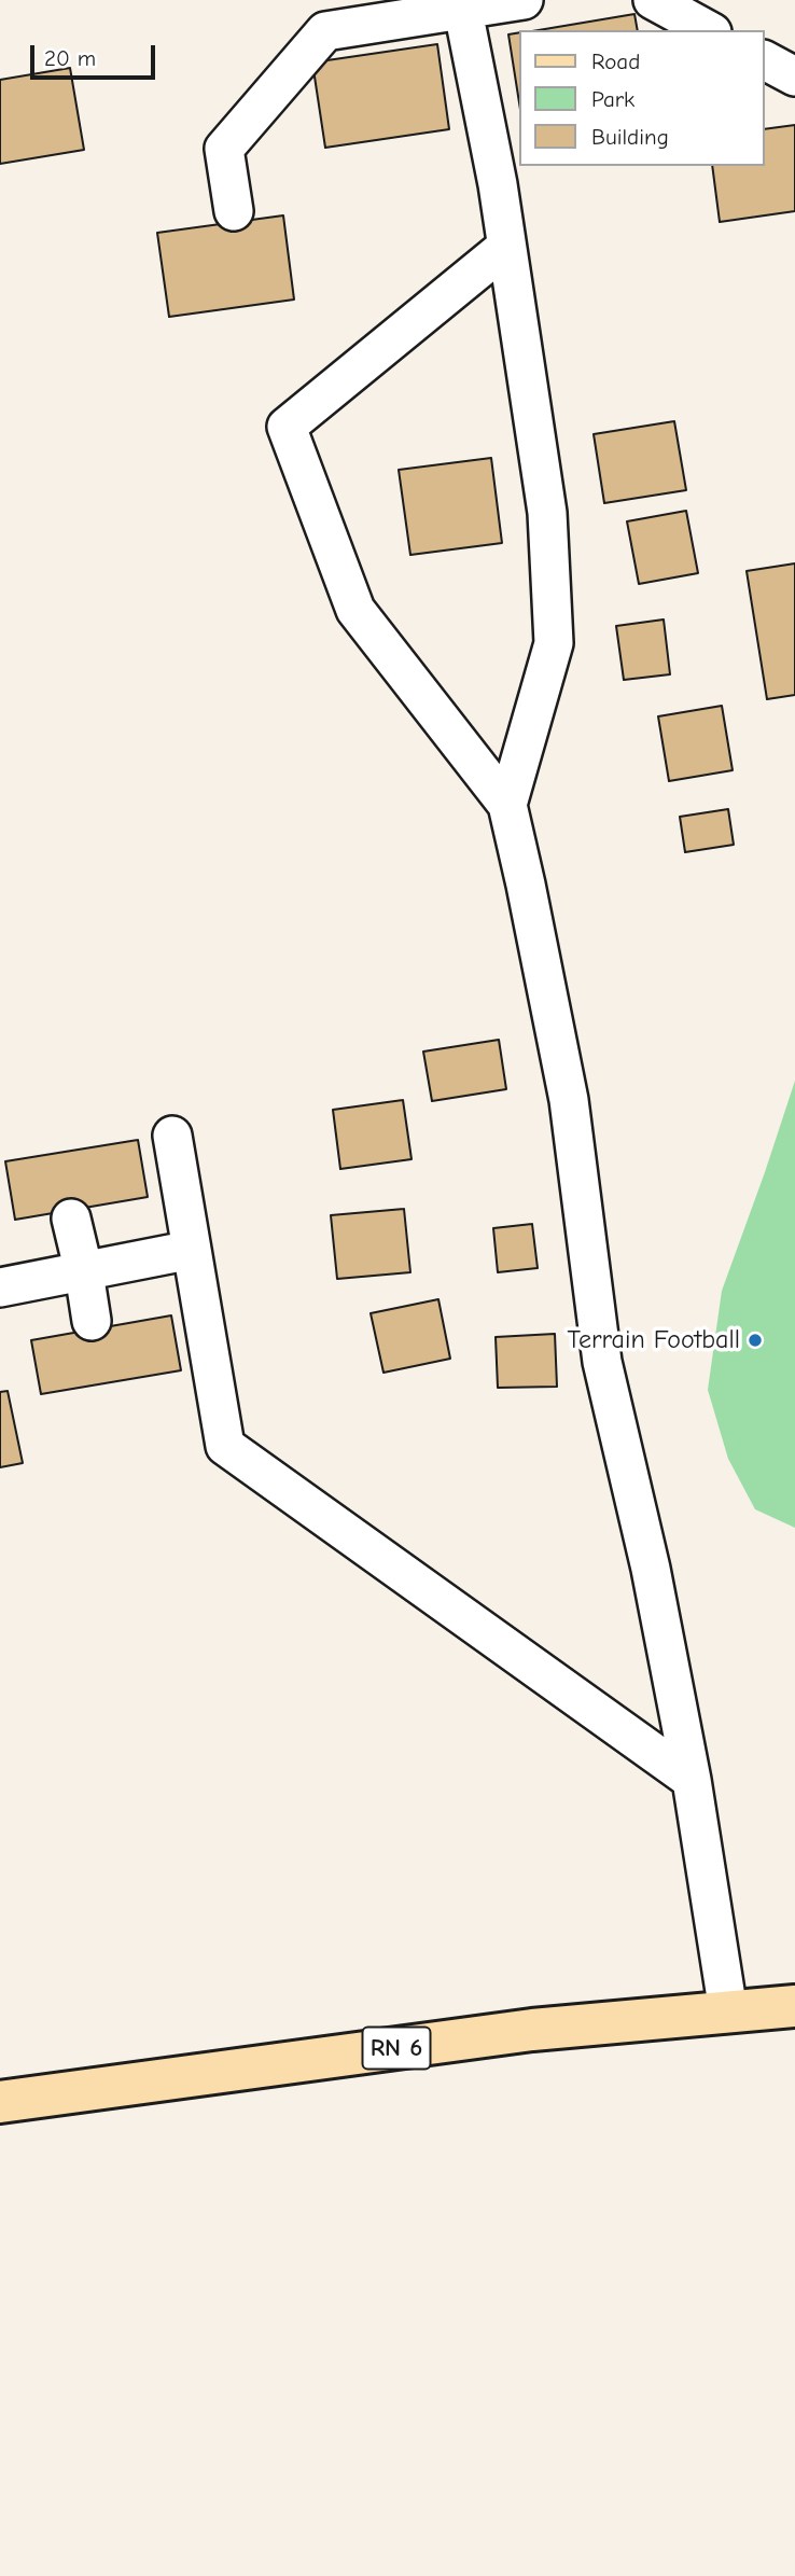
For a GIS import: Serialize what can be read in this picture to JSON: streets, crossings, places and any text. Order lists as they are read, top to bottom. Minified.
{"streets":{"main road":["RN 6"]},"places":["Terrain Football"],"legend":["Road","Park","Building"],"scale_bar":"20 m"}
